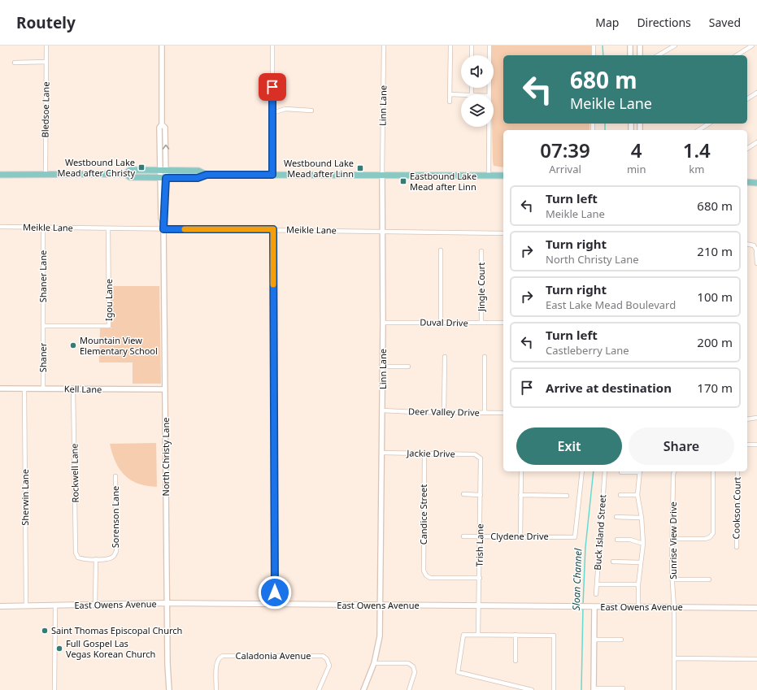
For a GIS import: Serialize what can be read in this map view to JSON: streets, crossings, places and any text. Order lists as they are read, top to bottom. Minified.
{"streets":{"main road":["East Owens Avenue"],"street":["Linn Lane","Bledsoe Lane","Meikle Lane","Shaner Lane","Jingle Court","Igou Lane","Duval Drive","Shaner","Kell Lane","Deer Valley Drive","Jackie Drive","North Christy Lane","Rockwell Lane","Sherwin Lane","Cookson Court","Candice Street","Sorenson Lane","Buck Island Street","Clydene Drive","Sunrise View Drive","Trish Lane","Caladonia Avenue"]},"crossings":[["Linn Lane","Meikle Lane"],["Linn Lane","Duval Drive"],["Linn Lane","Deer Valley Drive"],["Linn Lane","Jackie Drive"],["Linn Lane","East Owens Avenue"],["Meikle Lane","Shaner Lane"],["Meikle Lane","Igou Lane"],["Meikle Lane","North Christy Lane"],["Shaner Lane","Igou Lane"],["Shaner Lane","Shaner"],["Jingle Court","Duval Drive"],["Igou Lane","Shaner"],["Shaner","Kell Lane"],["Kell Lane","North Christy Lane"],["Kell Lane","Rockwell Lane"],["Kell Lane","Sherwin Lane"],["Jackie Drive","Candice Street"],["Jackie Drive","Trish Lane"],["North Christy Lane","East Owens Avenue"],["Rockwell Lane","Sorenson Lane"],["Sherwin Lane","East Owens Avenue"],["Candice Street","Trish Lane"],["Clydene Drive","Trish Lane"],["Sunrise View Drive","East Owens Avenue"],["Trish Lane","East Owens Avenue"]],"water":["Sloan Channel"],"places":{"transit":["Westbound Lake Mead after Christy","Westbound Lake Mead after Linn","Eastbound Lake Mead after Linn"],"other":["Mountain View Elementary School","Saint Thomas Episcopal Church","Full Gospel Las Vegas Korean Church"]},"page":{"header":"Routely","nav":["Map","Directions","Saved"],"turn":["680 m","Meikle Lane"],"eta":["07:39","Arrival","4","min","1.4","km"],"list":[{"name":"Turn left","note":"Meikle Lane","value":"680 m"},{"name":"Turn right","note":"North Christy Lane","value":"210 m"},{"name":"Turn right","note":"East Lake Mead Boulevard","value":"100 m"},{"name":"Turn left","note":"Castleberry Lane","value":"200 m"},{"name":"Arrive at destination","value":"170 m"}],"buttons":["Exit","Share"]}}
